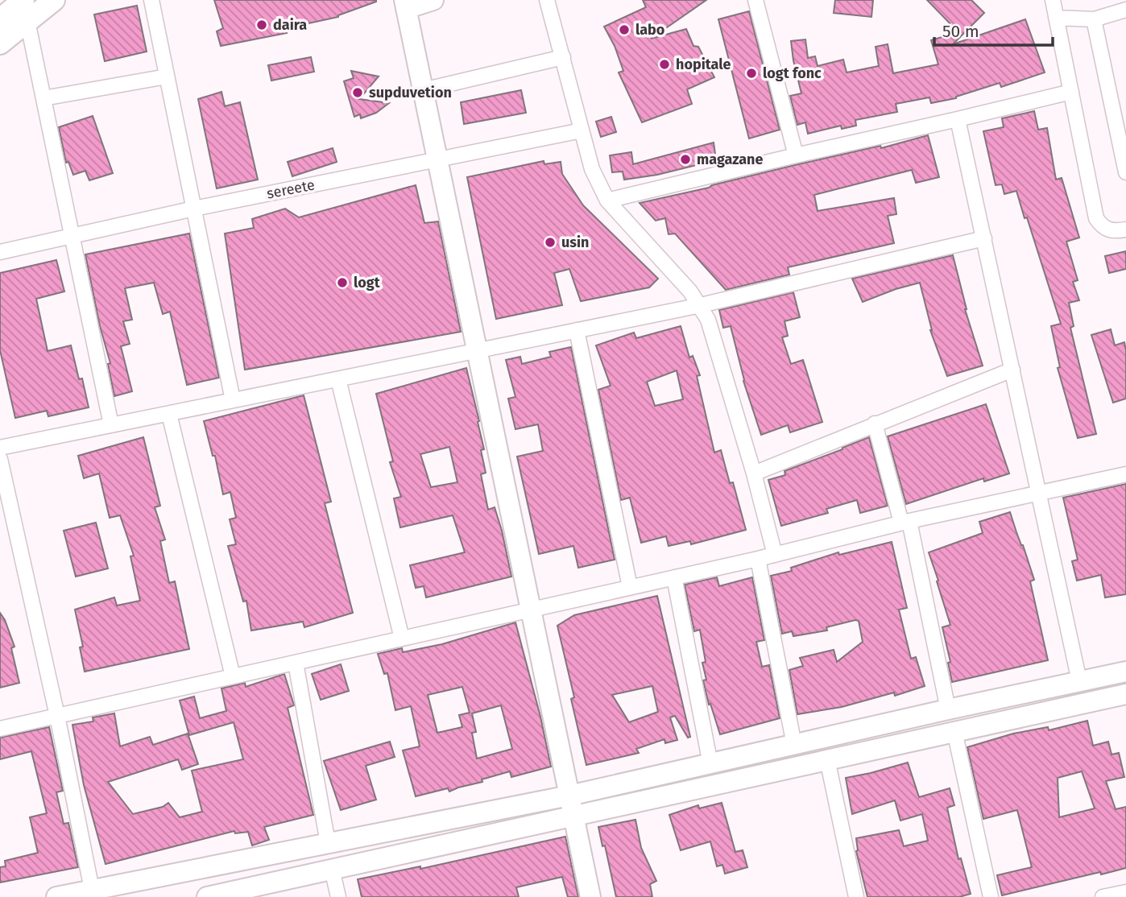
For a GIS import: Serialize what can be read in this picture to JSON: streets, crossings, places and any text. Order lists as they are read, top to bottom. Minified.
{"streets":{"street":["sereete"]},"places":["daira","labo","hopitale","logt fonc","supduvetion","magazane","usin","logt"],"scale_bar":"50 m"}
